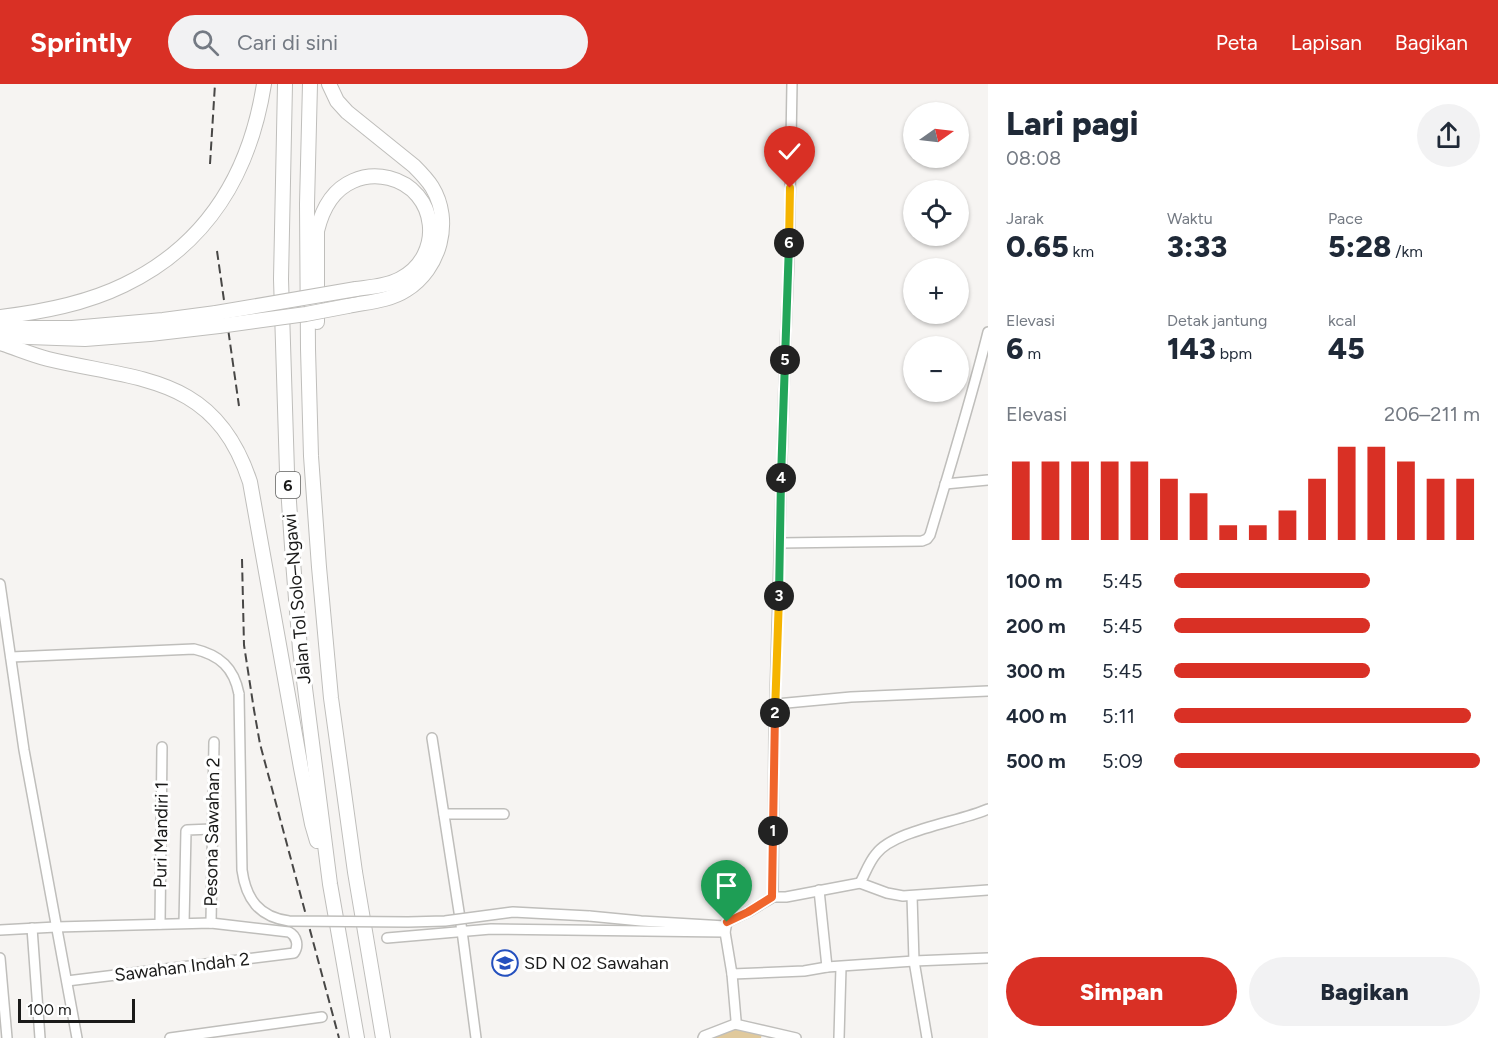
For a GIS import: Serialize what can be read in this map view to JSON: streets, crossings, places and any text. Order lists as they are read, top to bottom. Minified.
{"streets":{"highway":["6","Jalan Tol Solo–Ngawi"],"street":["Pesona Sawahan 2","Puri Mandiri 1","Sawahan Indah 2"]},"crossings":[["Pesona Sawahan 2","Sawahan Indah 2"]],"places":{"school or university":["SD N 02 Sawahan"]},"scale_bar":"100 m","north":"right","page":{"header":"Sprintly","search":"Cari di sini","nav":["Peta","Lapisan","Bagikan"],"heading":["Lari pagi","08:08"],"map_buttons":["+","−"],"stats":[["Jarak","0.65 km"],["Waktu","3:33"],["Pace","5:28 /km"],["Elevasi","6 m"],["Detak jantung","143 bpm"],["kcal","45"]],"pins":["6","5","4","3","2","1"],"chart":["Elevasi","206–211 m"],"list":[{"name":"100 m","note":"5:45"},{"name":"200 m","note":"5:45"},{"name":"300 m","note":"5:45"},{"name":"400 m","note":"5:11"},{"name":"500 m","note":"5:09"}],"buttons":["Simpan","Bagikan"],"scale":"100 m"}}
